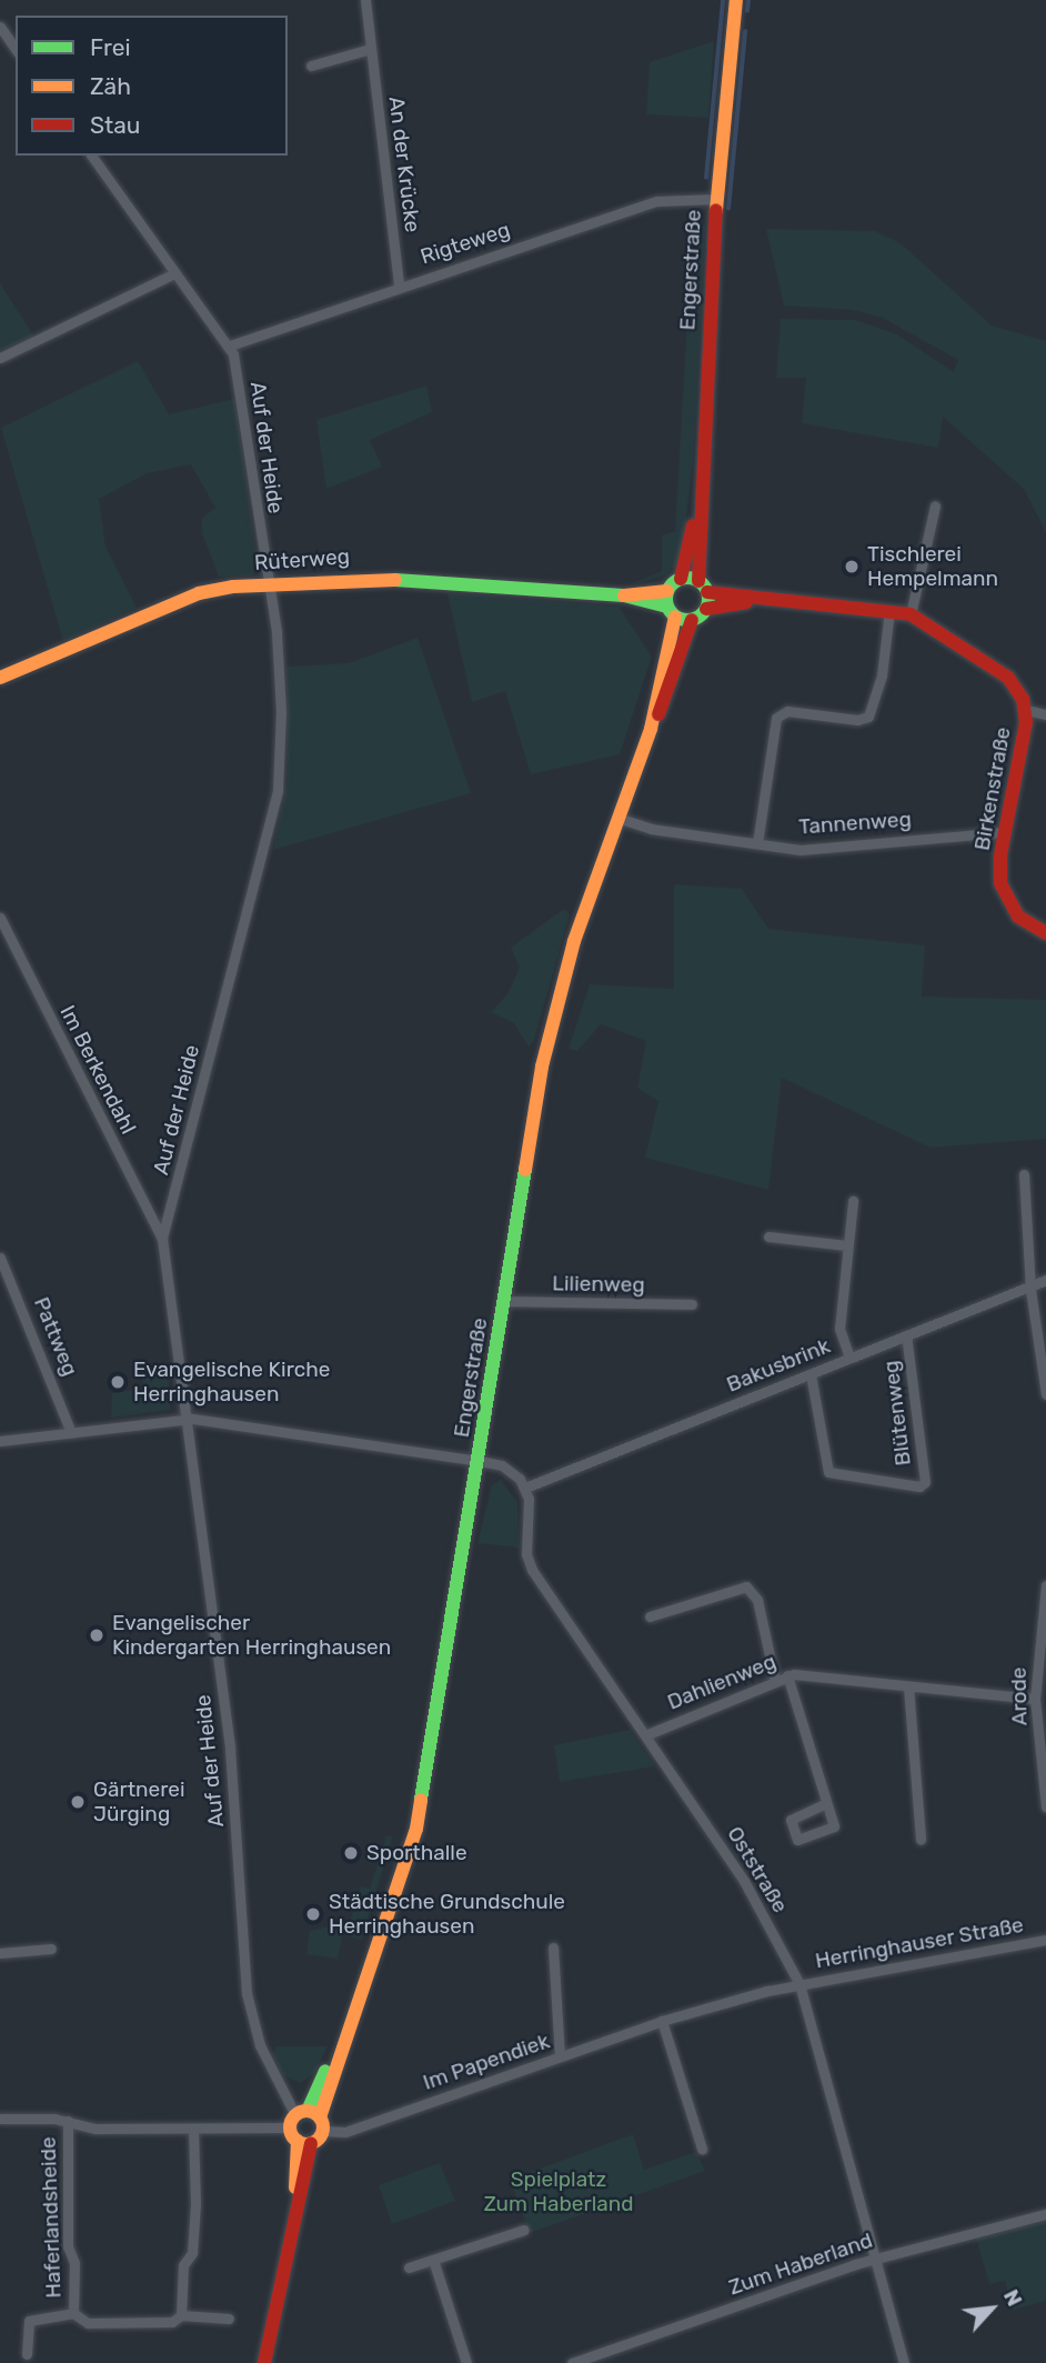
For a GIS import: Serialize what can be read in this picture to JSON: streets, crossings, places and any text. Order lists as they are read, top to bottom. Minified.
{"streets":{"main road":["Engerstraße","Rüterweg","Birkenstraße"],"street":["An der Krücke","Rigteweg","Auf der Heide","Tannenweg","Im Berkendahl","Lilienweg","Pattweg","Bakusbrink","Blütenweg","Dahlienweg","Arode","Oststraße","Herringhauser Straße","Im Papendiek","Haferlandsheide","Zum Haberland"]},"crossings":[["An der Krücke","Rigteweg"],["Rigteweg","Engerstraße"],["Rigteweg","Auf der Heide"],["Engerstraße","Auf der Heide"],["Engerstraße","Rüterweg"],["Engerstraße","Birkenstraße"],["Engerstraße","Tannenweg"],["Engerstraße","Lilienweg"],["Engerstraße","Im Papendiek"],["Auf der Heide","Rüterweg"],["Auf der Heide","Im Berkendahl"],["Auf der Heide","Im Papendiek"],["Birkenstraße","Tannenweg"],["Bakusbrink","Blütenweg"],["Bakusbrink","Oststraße"],["Dahlienweg","Arode"],["Dahlienweg","Oststraße"],["Oststraße","Herringhauser Straße"],["Oststraße","Im Papendiek"],["Oststraße","Zum Haberland"],["Herringhauser Straße","Im Papendiek"],["Im Papendiek","Haferlandsheide"]],"parks":["Spielplatz Zum Haberland"],"places":["Tischlerei Hempelmann","Evangelische Kirche Herringhausen","Evangelischer Kindergarten Herringhausen","Gärtnerei Jürging","Sporthalle","Städtische Grundschule Herringhausen"],"legend":["Frei","Zäh","Stau"],"north":"top right"}
